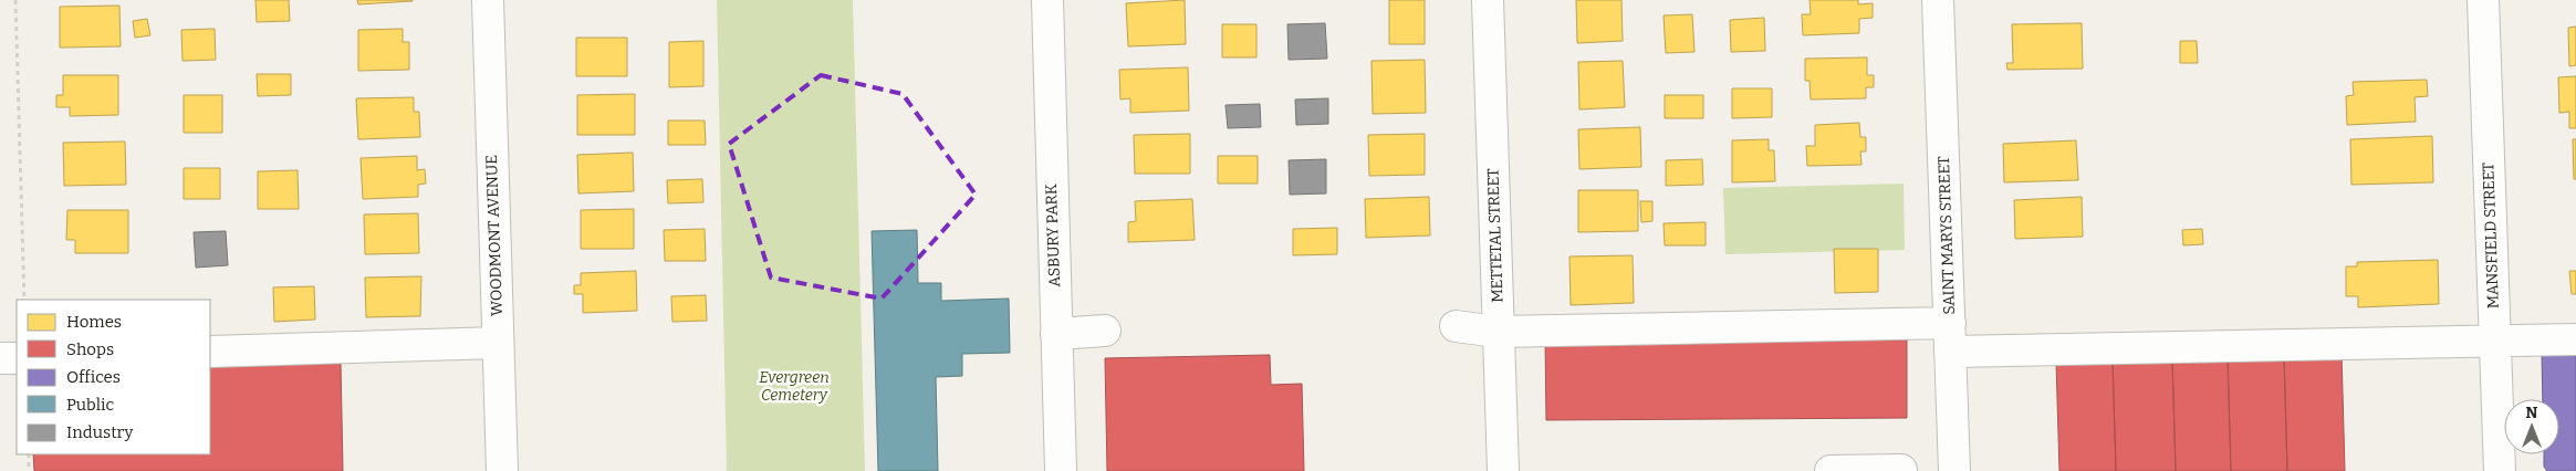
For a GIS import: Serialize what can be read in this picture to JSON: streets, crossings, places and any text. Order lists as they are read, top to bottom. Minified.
{"streets":{"street":["WOODMONT AVENUE","ASBURY PARK","METTETAL STREET","SAINT MARYS STREET","MANSFIELD STREET"]},"parks":["Evergreen Cemetery"],"legend":["Homes","Shops","Offices","Public","Industry"],"north":"top"}
